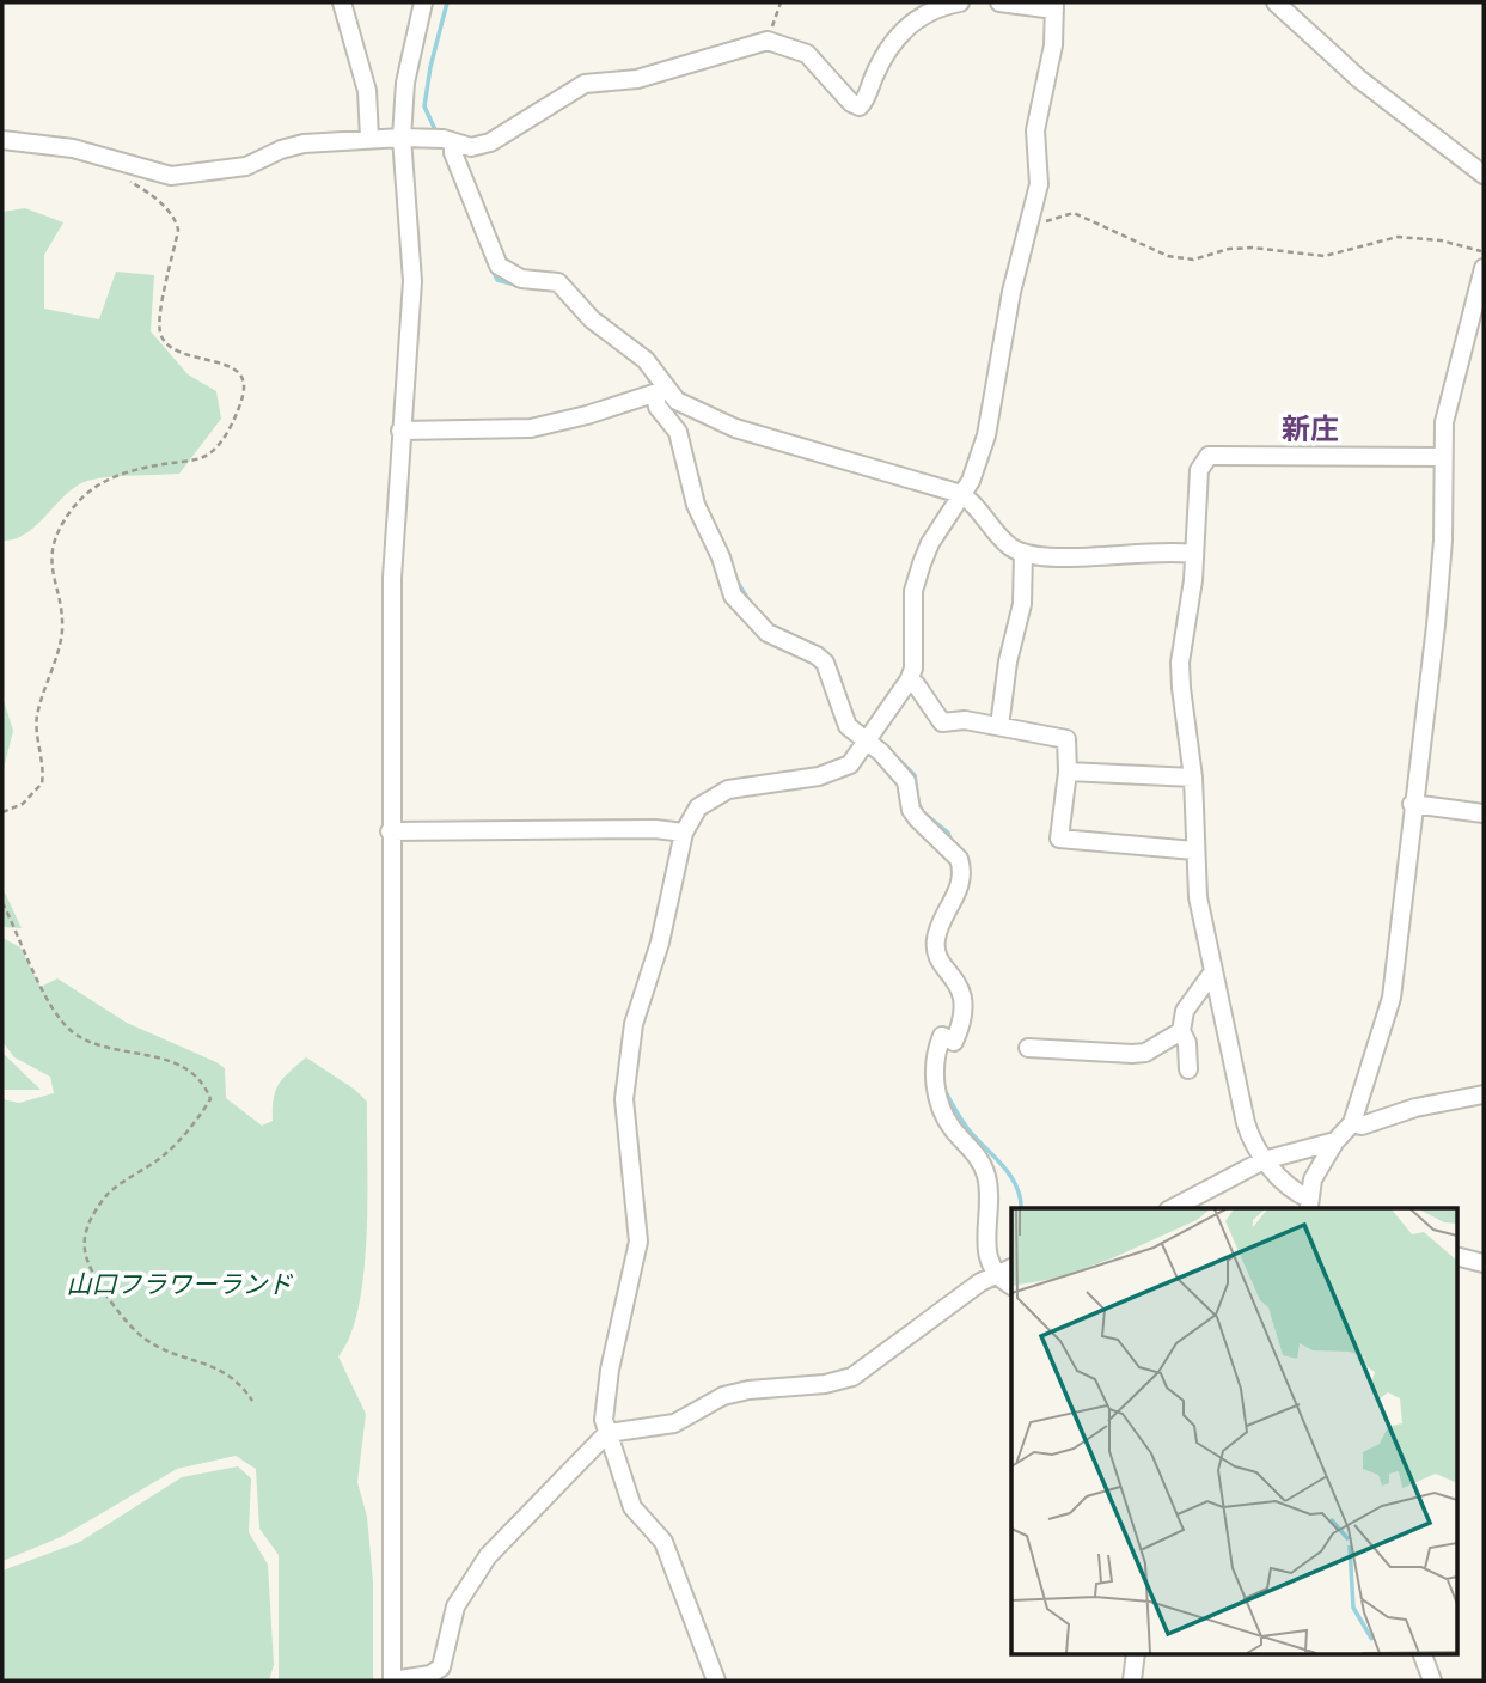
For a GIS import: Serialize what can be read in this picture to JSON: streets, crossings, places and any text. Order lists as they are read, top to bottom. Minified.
{"districts":["新庄"],"parks":["山口フラワーランド"]}
